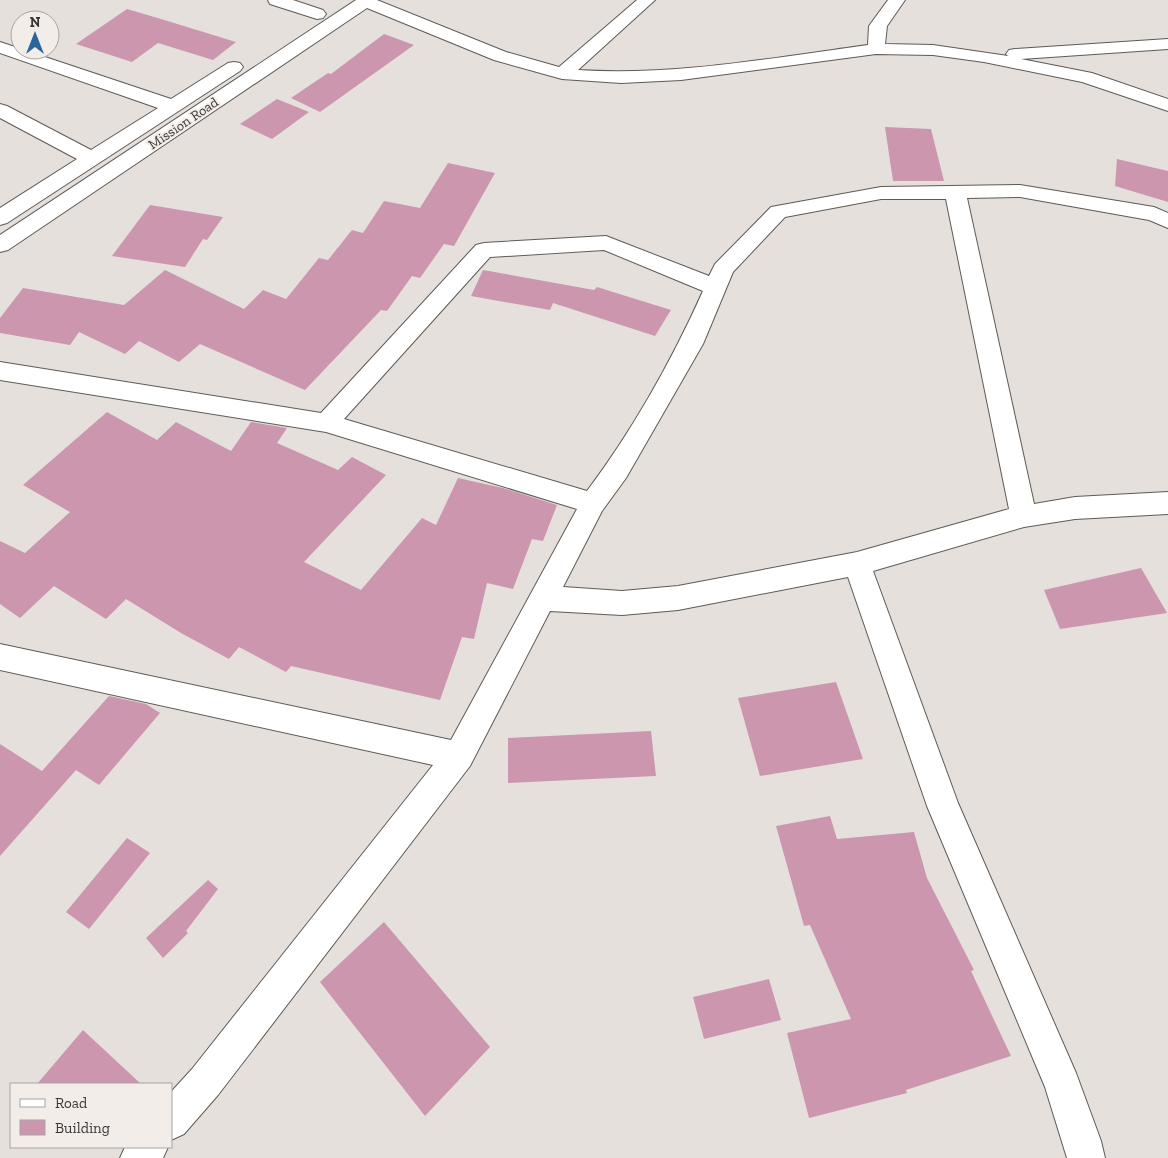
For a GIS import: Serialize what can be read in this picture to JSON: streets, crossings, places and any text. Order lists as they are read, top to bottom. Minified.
{"streets":{"street":["Mission Road"]},"legend":["Road","Building"],"north":"top"}
